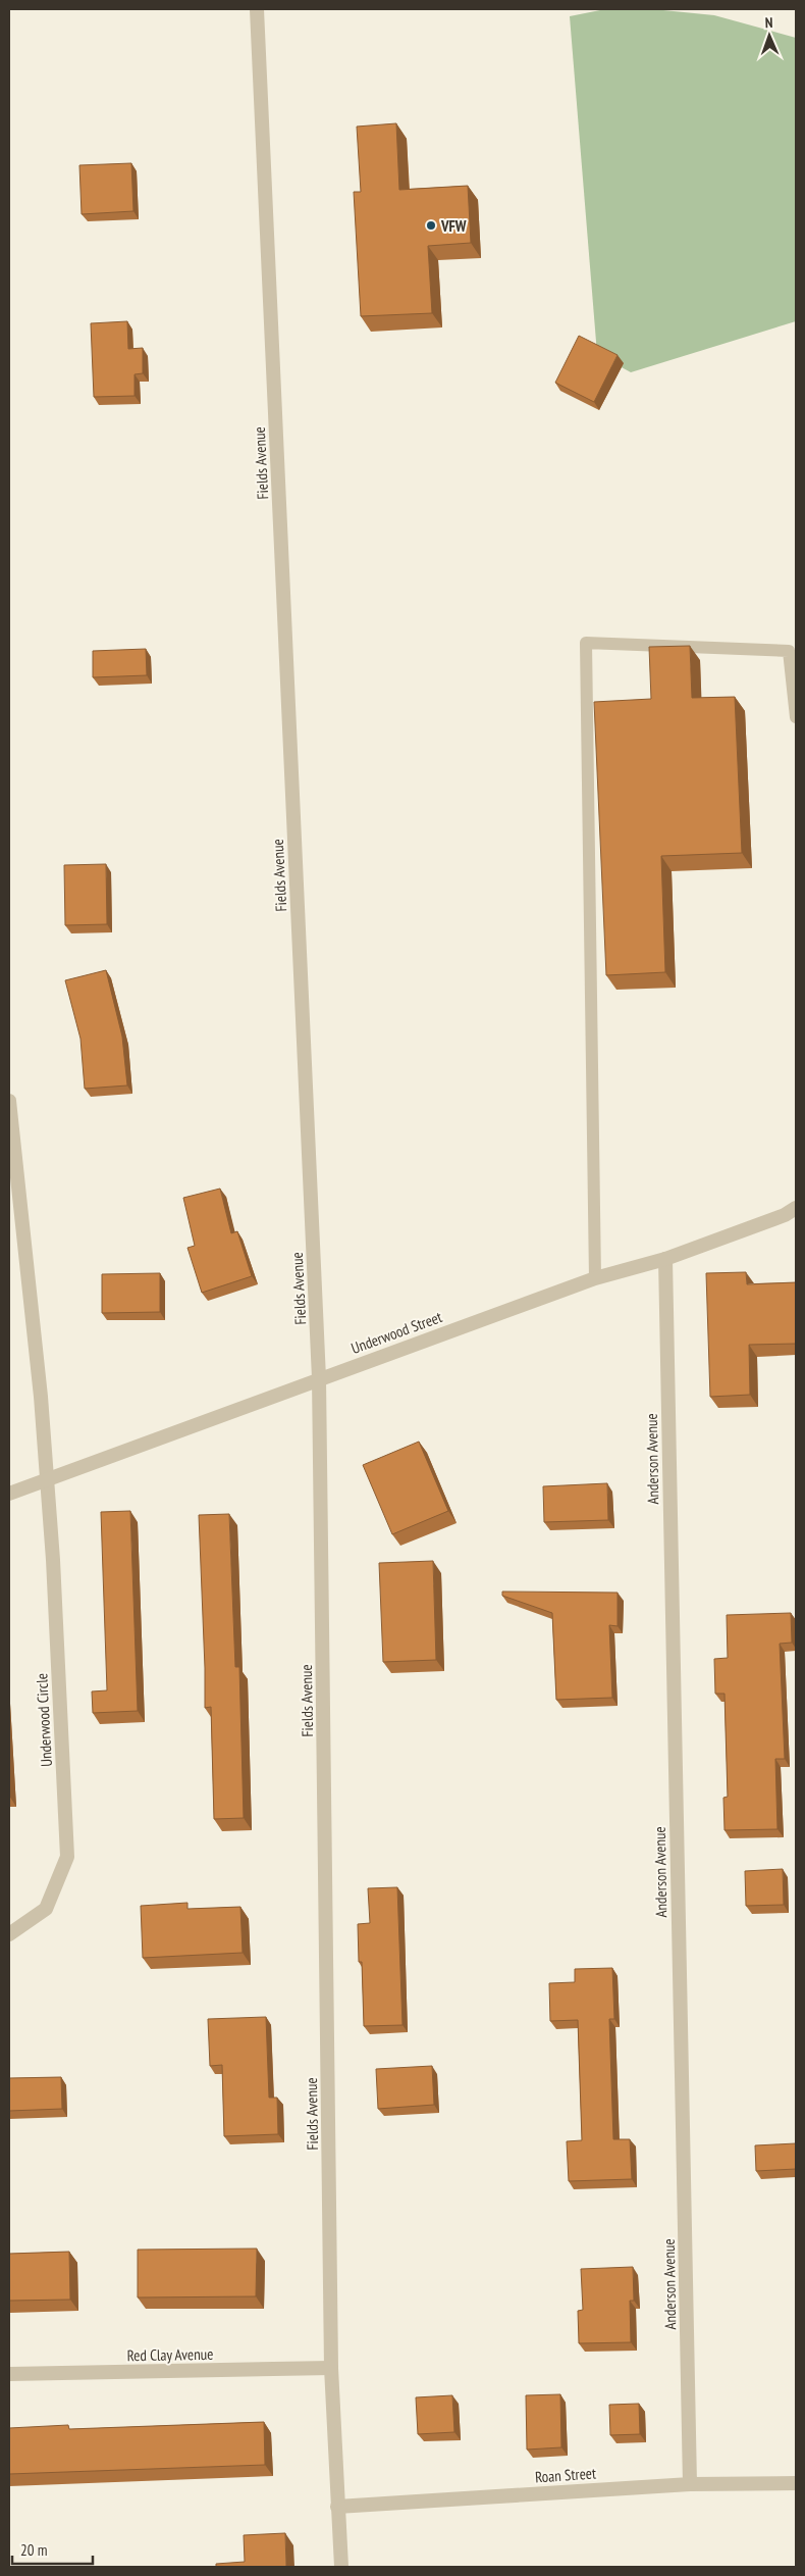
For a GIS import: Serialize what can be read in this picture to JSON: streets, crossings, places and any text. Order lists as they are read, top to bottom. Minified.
{"streets":{"street":["Fields Avenue","Underwood Street","Anderson Avenue","Underwood Circle","Red Clay Avenue","Roan Street"]},"crossings":[["Fields Avenue","Underwood Street"],["Fields Avenue","Red Clay Avenue"],["Fields Avenue","Roan Street"],["Underwood Street","Anderson Avenue"],["Underwood Street","Underwood Circle"],["Anderson Avenue","Roan Street"]],"places":["VFW"],"scale_bar":"20 m","north":"top"}
